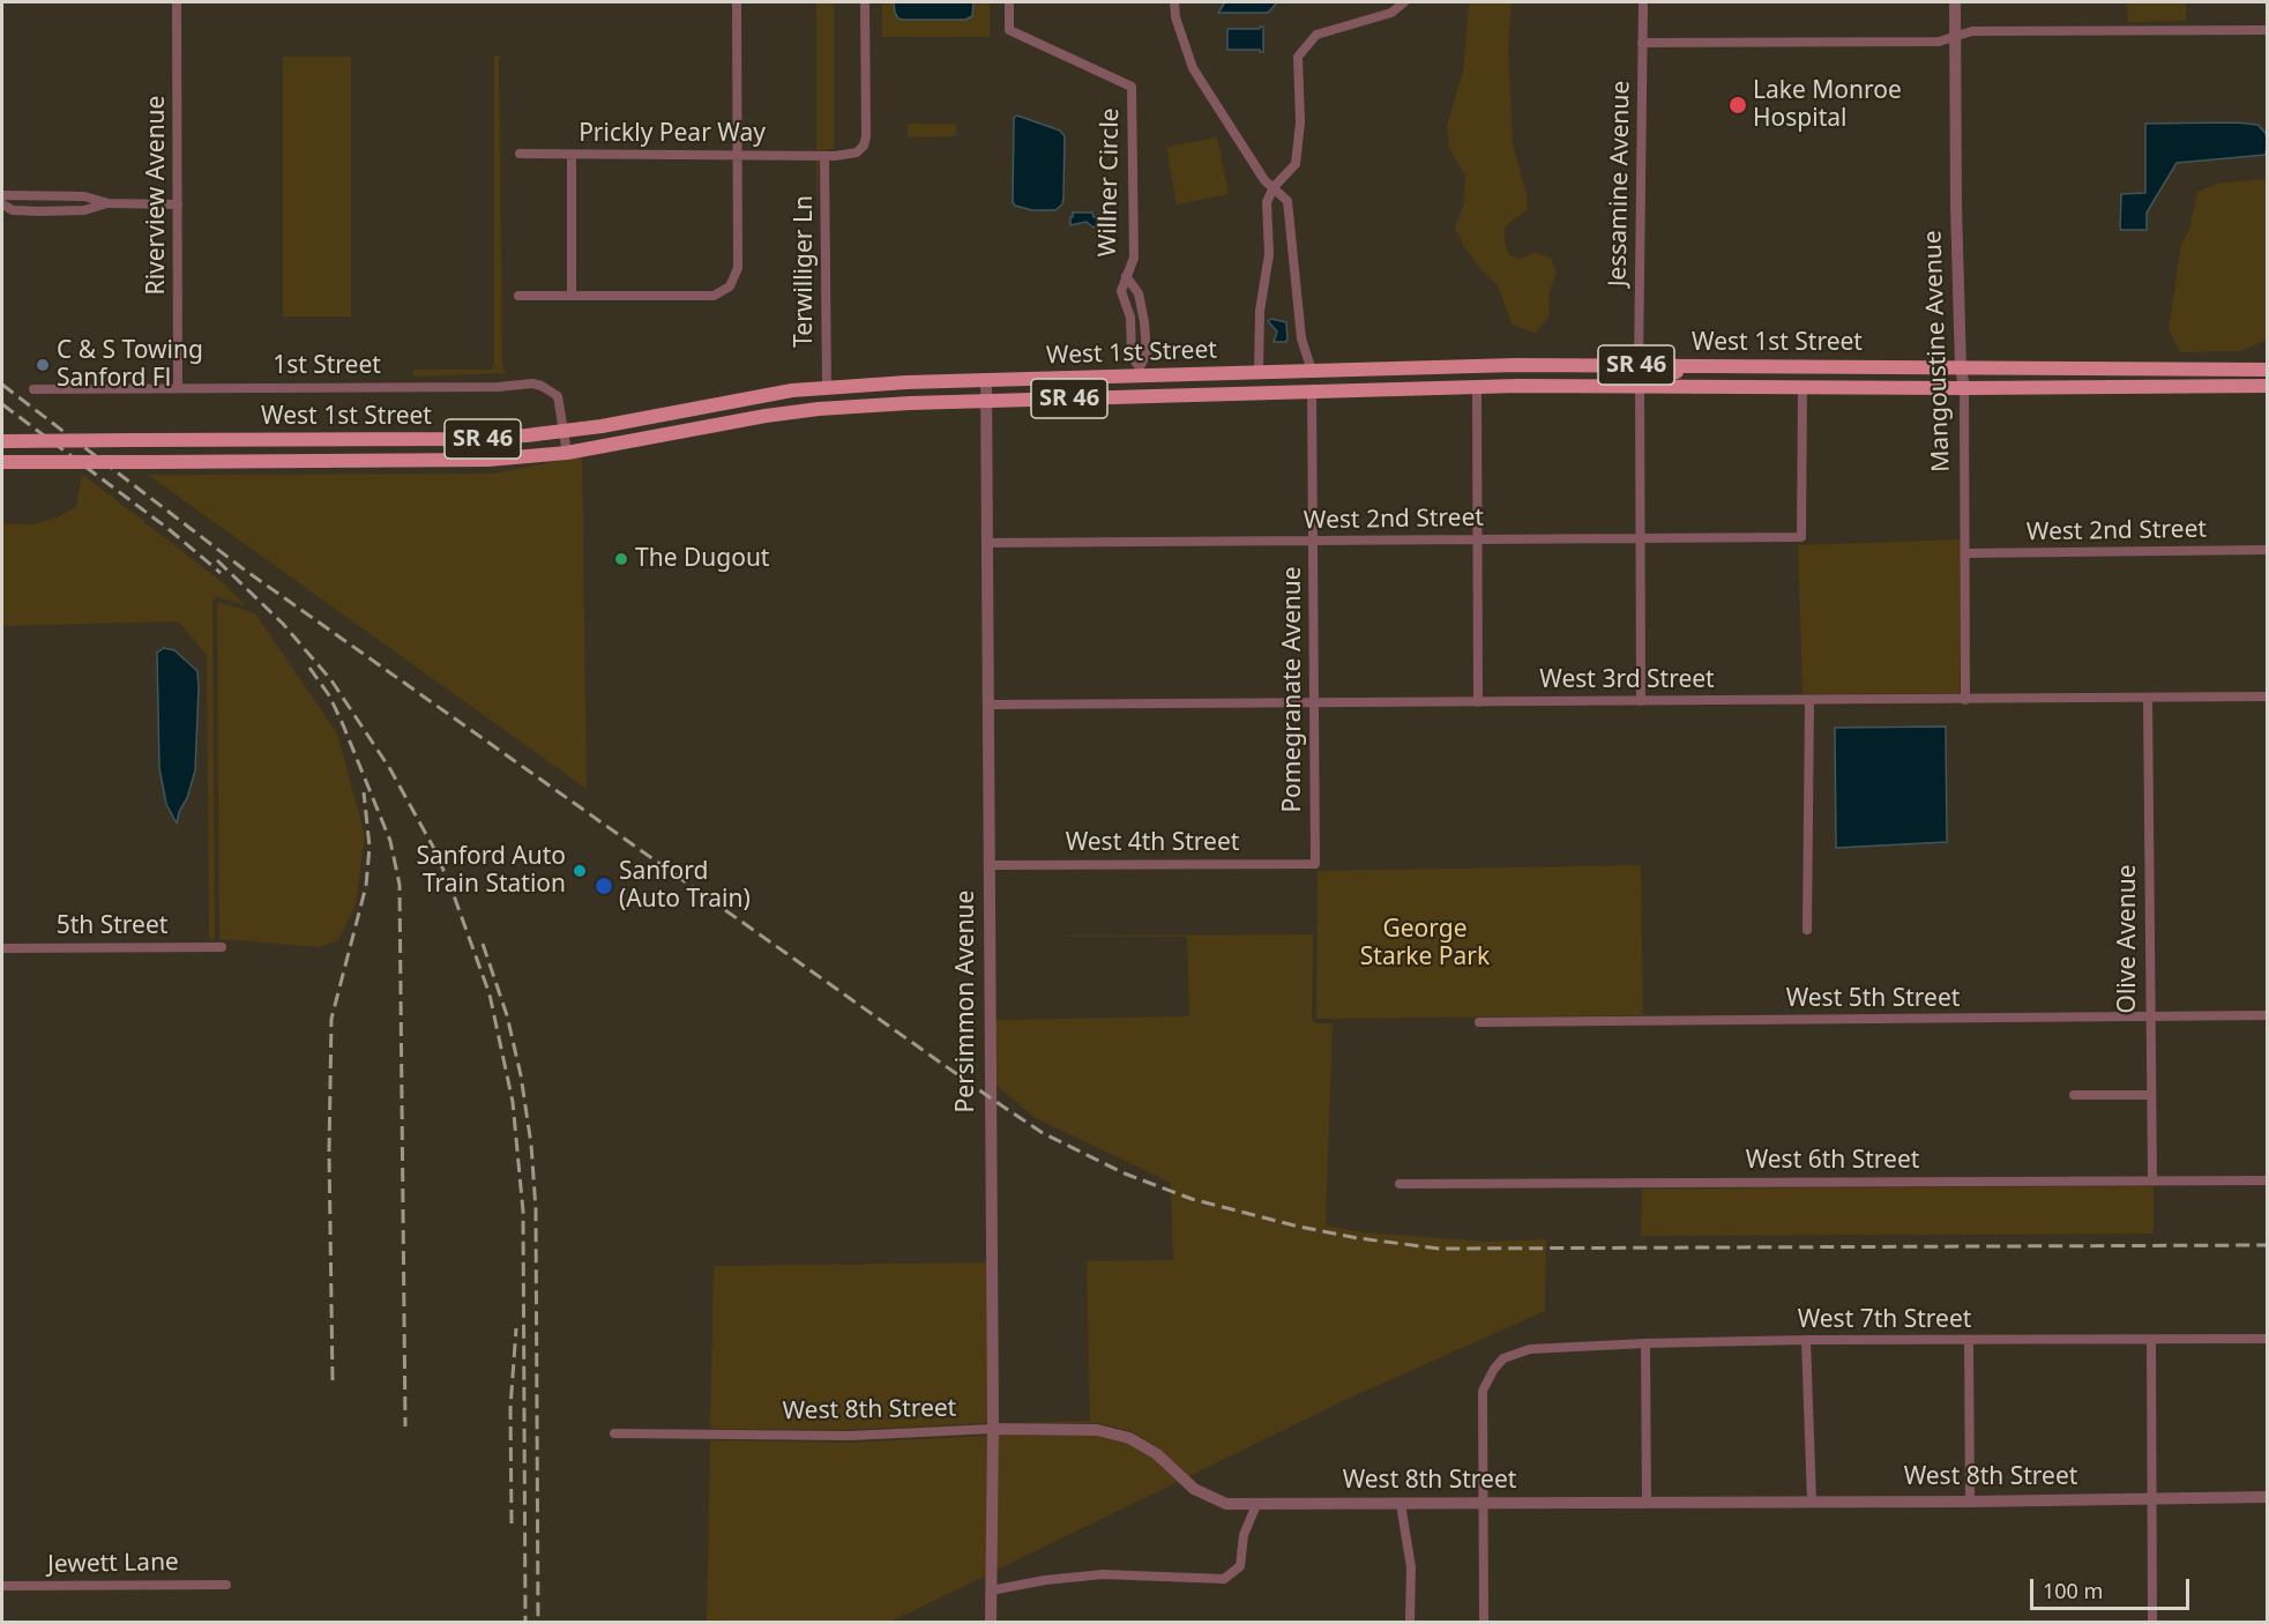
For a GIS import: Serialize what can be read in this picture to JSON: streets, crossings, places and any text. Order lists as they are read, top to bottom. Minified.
{"streets":{"main road":["West 1st Street","SR 46"],"street":["Prickly Pear Way","Willner Circle","Jessamine Avenue","Riverview Avenue","Terwilliger Ln","Mangoustine Avenue","1st Street","West 2nd Street","West 3rd Street","Pomegranate Avenue","West 4th Street","5th Street","Olive Avenue","West 5th Street","Persimmon Avenue","West 6th Street","West 7th Street","West 8th Street","Jewett Lane"]},"crossings":[["Prickly Pear Way","Terwilliger Ln"],["Willner Circle","West 1st Street"],["Jessamine Avenue","West 1st Street"],["Riverview Avenue","1st Street"],["Terwilliger Ln","West 1st Street"],["West 1st Street","Mangoustine Avenue"],["West 1st Street","1st Street"],["West 1st Street","West 2nd Street"],["West 1st Street","Pomegranate Avenue"],["West 1st Street","Persimmon Avenue"],["Mangoustine Avenue","West 2nd Street"],["Mangoustine Avenue","West 3rd Street"],["West 2nd Street","Pomegranate Avenue"],["West 2nd Street","Persimmon Avenue"],["West 3rd Street","Pomegranate Avenue"],["West 3rd Street","Olive Avenue"],["West 3rd Street","Persimmon Avenue"],["Pomegranate Avenue","West 4th Street"],["West 4th Street","Persimmon Avenue"],["Olive Avenue","West 5th Street"],["Olive Avenue","West 6th Street"],["Persimmon Avenue","West 8th Street"],["West 7th Street","West 8th Street"]],"parks":["George Starke Park"],"places":["Lake Monroe Hospital","C & S Towing Sanford Fl","The Dugout","Sanford Auto Train Station","Sanford (Auto Train)"],"scale_bar":"100 m"}
